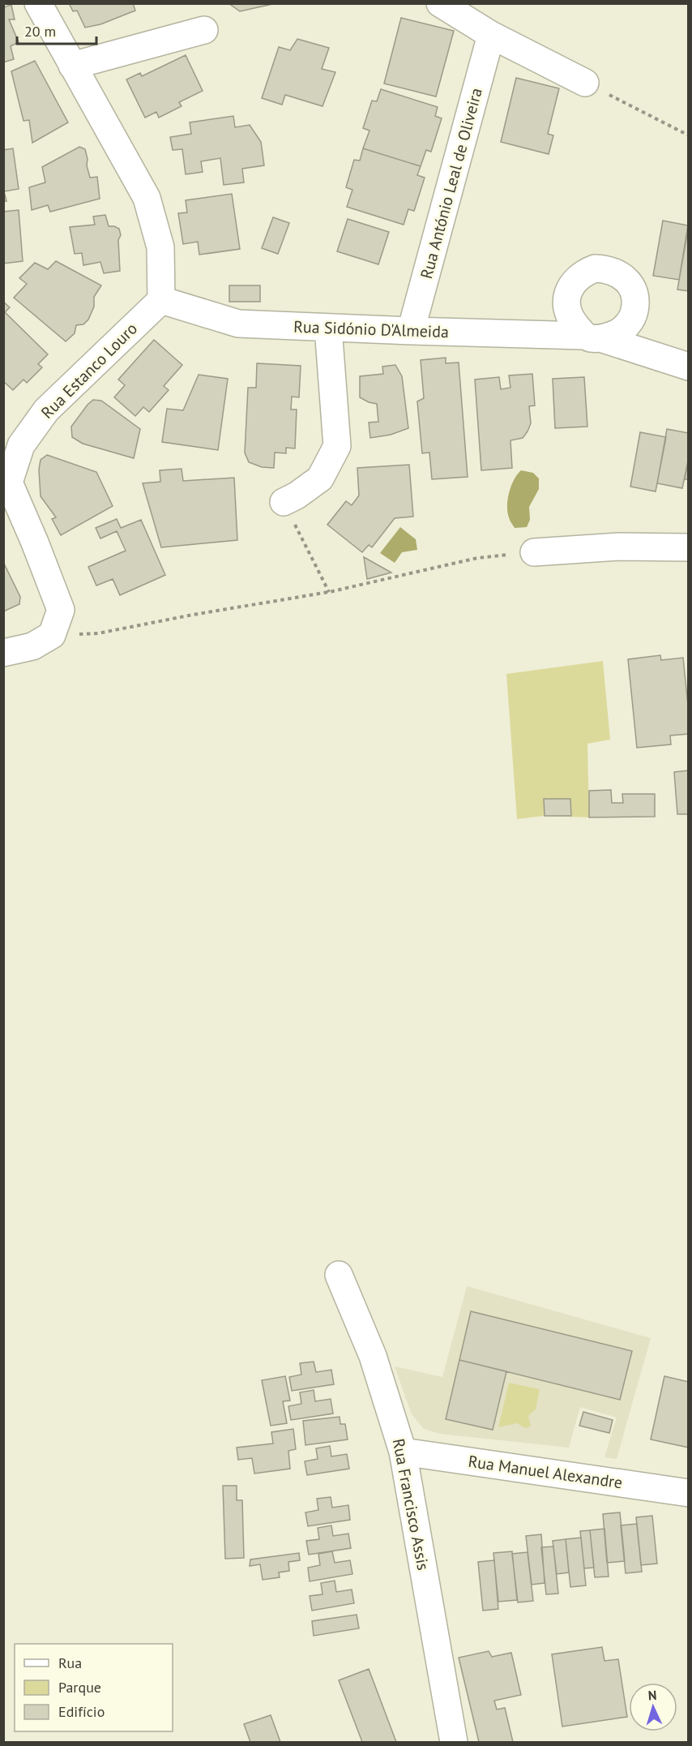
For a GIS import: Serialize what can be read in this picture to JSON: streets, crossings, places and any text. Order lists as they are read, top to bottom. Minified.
{"streets":{"street":["Rua António Leal de Oliveira","Rua Sidónio D'Almeida","Rua Estanco Louro","Rua Manuel Alexandre","Rua Francisco Assis"]},"crossings":[["Rua António Leal de Oliveira","Rua Sidónio D'Almeida"],["Rua Sidónio D'Almeida","Rua Estanco Louro"],["Rua Manuel Alexandre","Rua Francisco Assis"]],"legend":["Rua","Parque","Edifício"],"scale_bar":"20 m","north":"top"}
